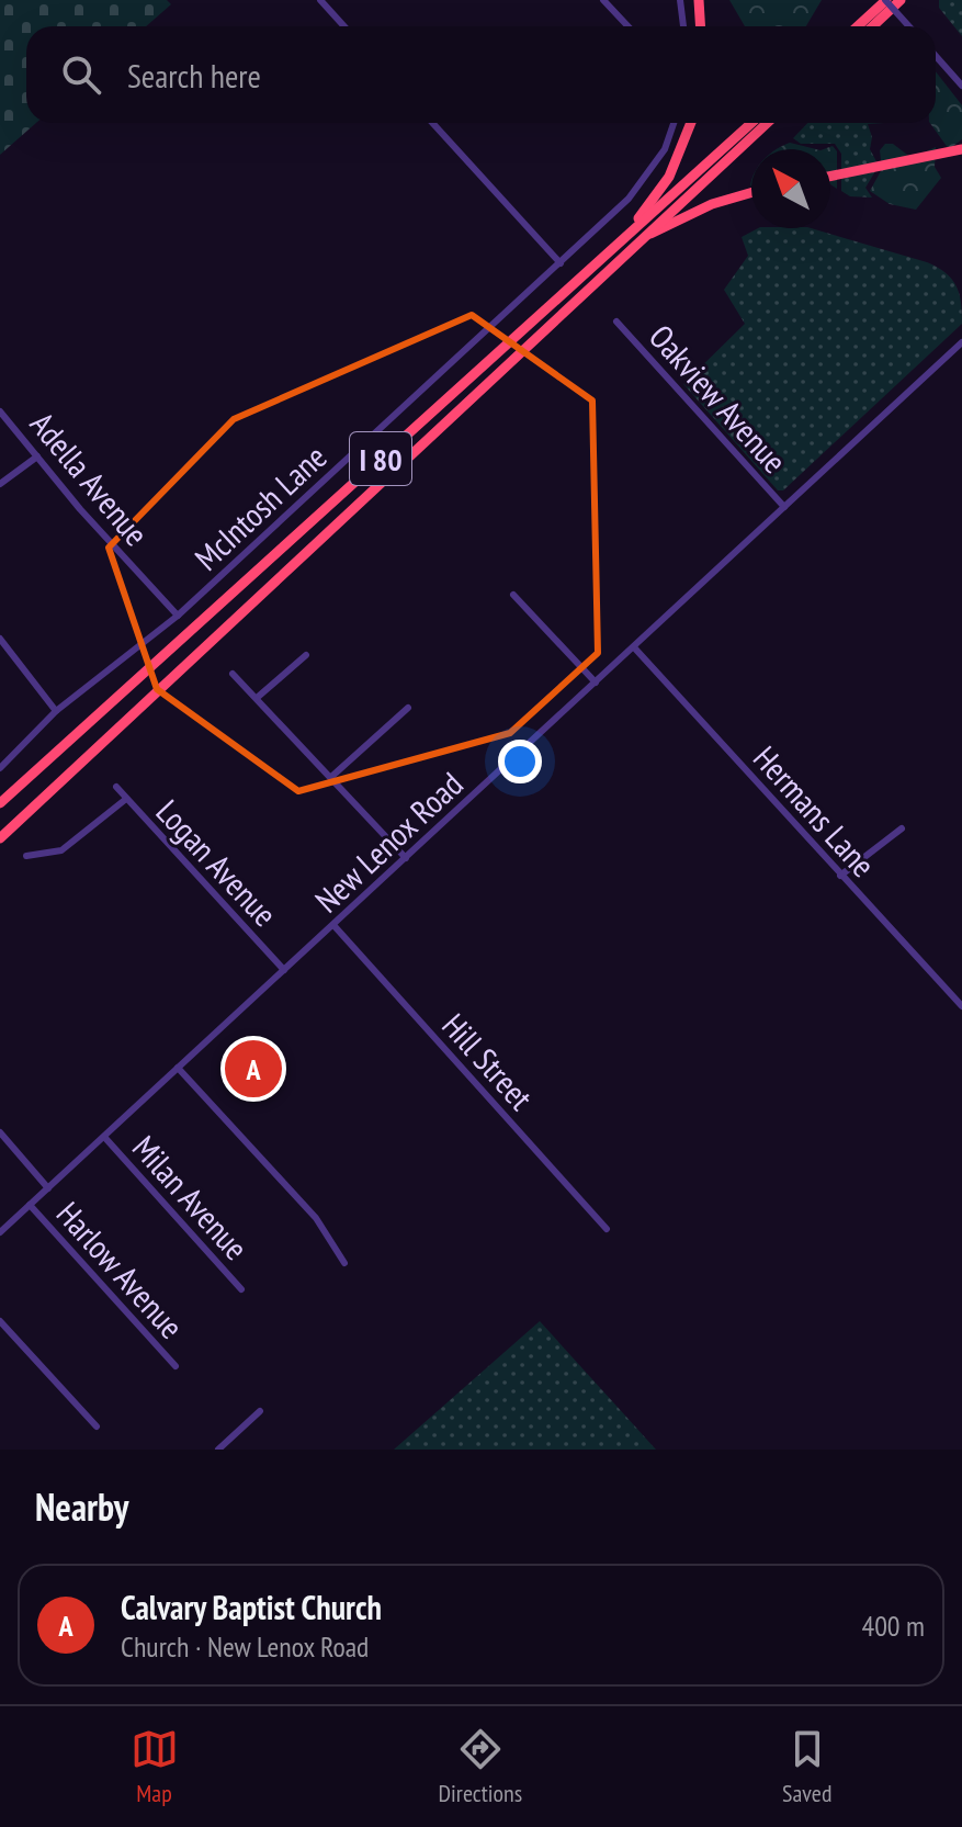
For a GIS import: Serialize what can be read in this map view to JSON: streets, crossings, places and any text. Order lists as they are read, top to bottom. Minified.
{"streets":{"highway":["I 80"],"street":["Oakview Avenue","Adella Avenue","McIntosh Lane","Hermans Lane","New Lenox Road","Logan Avenue","Hill Street","Milan Avenue","Harlow Avenue"]},"crossings":[["Oakview Avenue","New Lenox Road"],["Adella Avenue","McIntosh Lane"],["Hermans Lane","New Lenox Road"],["New Lenox Road","Logan Avenue"],["New Lenox Road","Hill Street"],["New Lenox Road","Milan Avenue"],["New Lenox Road","Harlow Avenue"]],"north":"top left","page":{"search":"Search here","pins":"A","heading":"Nearby","list":[{"mark":"A","name":"Calvary Baptist Church","note":"Church · New Lenox Road","value":"400 m"}],"nav":["Map","Directions","Saved"]}}
